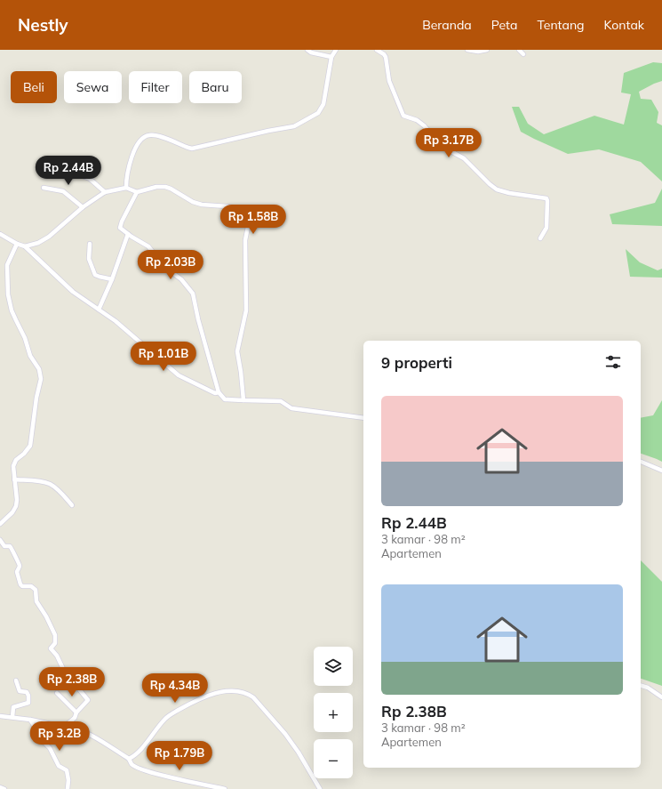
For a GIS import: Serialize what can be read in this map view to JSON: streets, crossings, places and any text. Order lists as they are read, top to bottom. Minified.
{"page":{"header":"Nestly","nav":["Beranda","Peta","Tentang","Kontak"],"chip":["Beli","Sewa","Filter","Baru"],"price":["Rp 3.17B","Rp 2.44B","Rp 1.58B","Rp 2.03B","Rp 1.01B","Rp 2.38B","Rp 4.34B","Rp 3.2B","Rp 1.79B"],"heading":"9 properti","list":[{"name":"Rp 2.44B","note":"3 kamar · 98 m² · Apartemen"},{"name":"Rp 2.38B","note":"3 kamar · 98 m² · Apartemen"}],"map_buttons":["+","−"]}}
